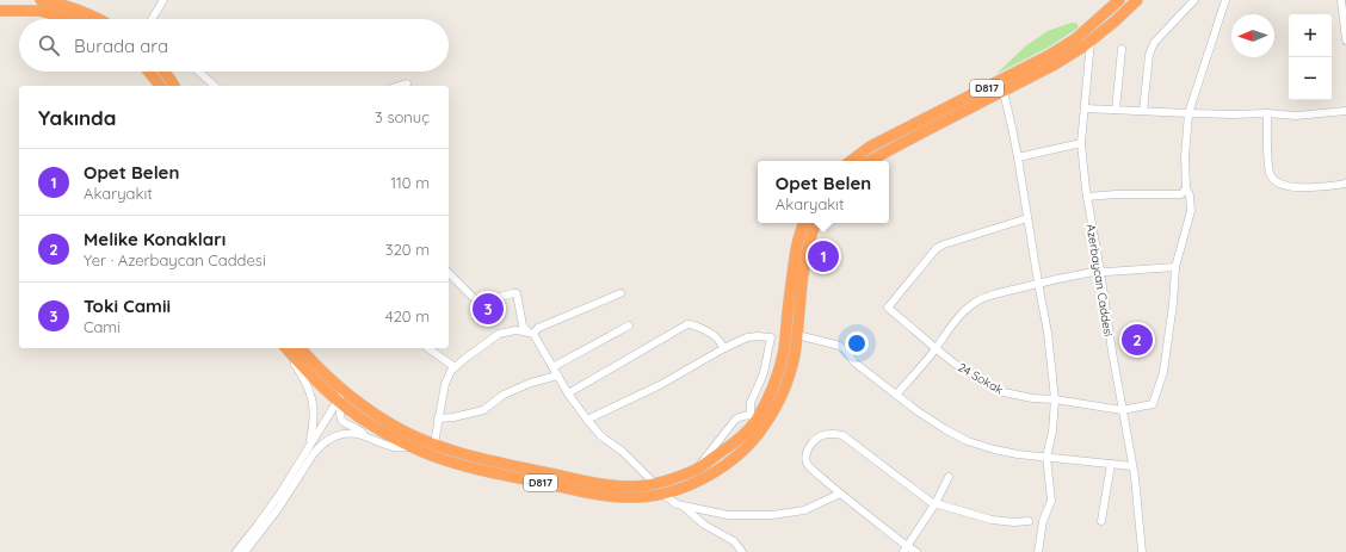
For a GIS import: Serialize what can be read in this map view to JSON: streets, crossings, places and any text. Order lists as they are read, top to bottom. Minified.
{"streets":{"highway":["D817"],"street":["Azerbaycan Caddesi","24 Sokak"]},"crossings":[["D817","Azerbaycan Caddesi"],["Azerbaycan Caddesi","24 Sokak"]],"north":"left","page":{"map_buttons":["+","−"],"search":"Burada ara","heading":["Yakında","3 sonuç"],"list":[{"mark":"1","name":"Opet Belen","note":"Akaryakıt","value":"110 m"},{"mark":"2","name":"Melike Konakları","note":"Yer · Azerbaycan Caddesi","value":"320 m"},{"mark":"3","name":"Toki Camii","note":"Cami","value":"420 m"}],"popup":["Opet Belen","Akaryakıt"],"pins":["1","3","2"]}}
